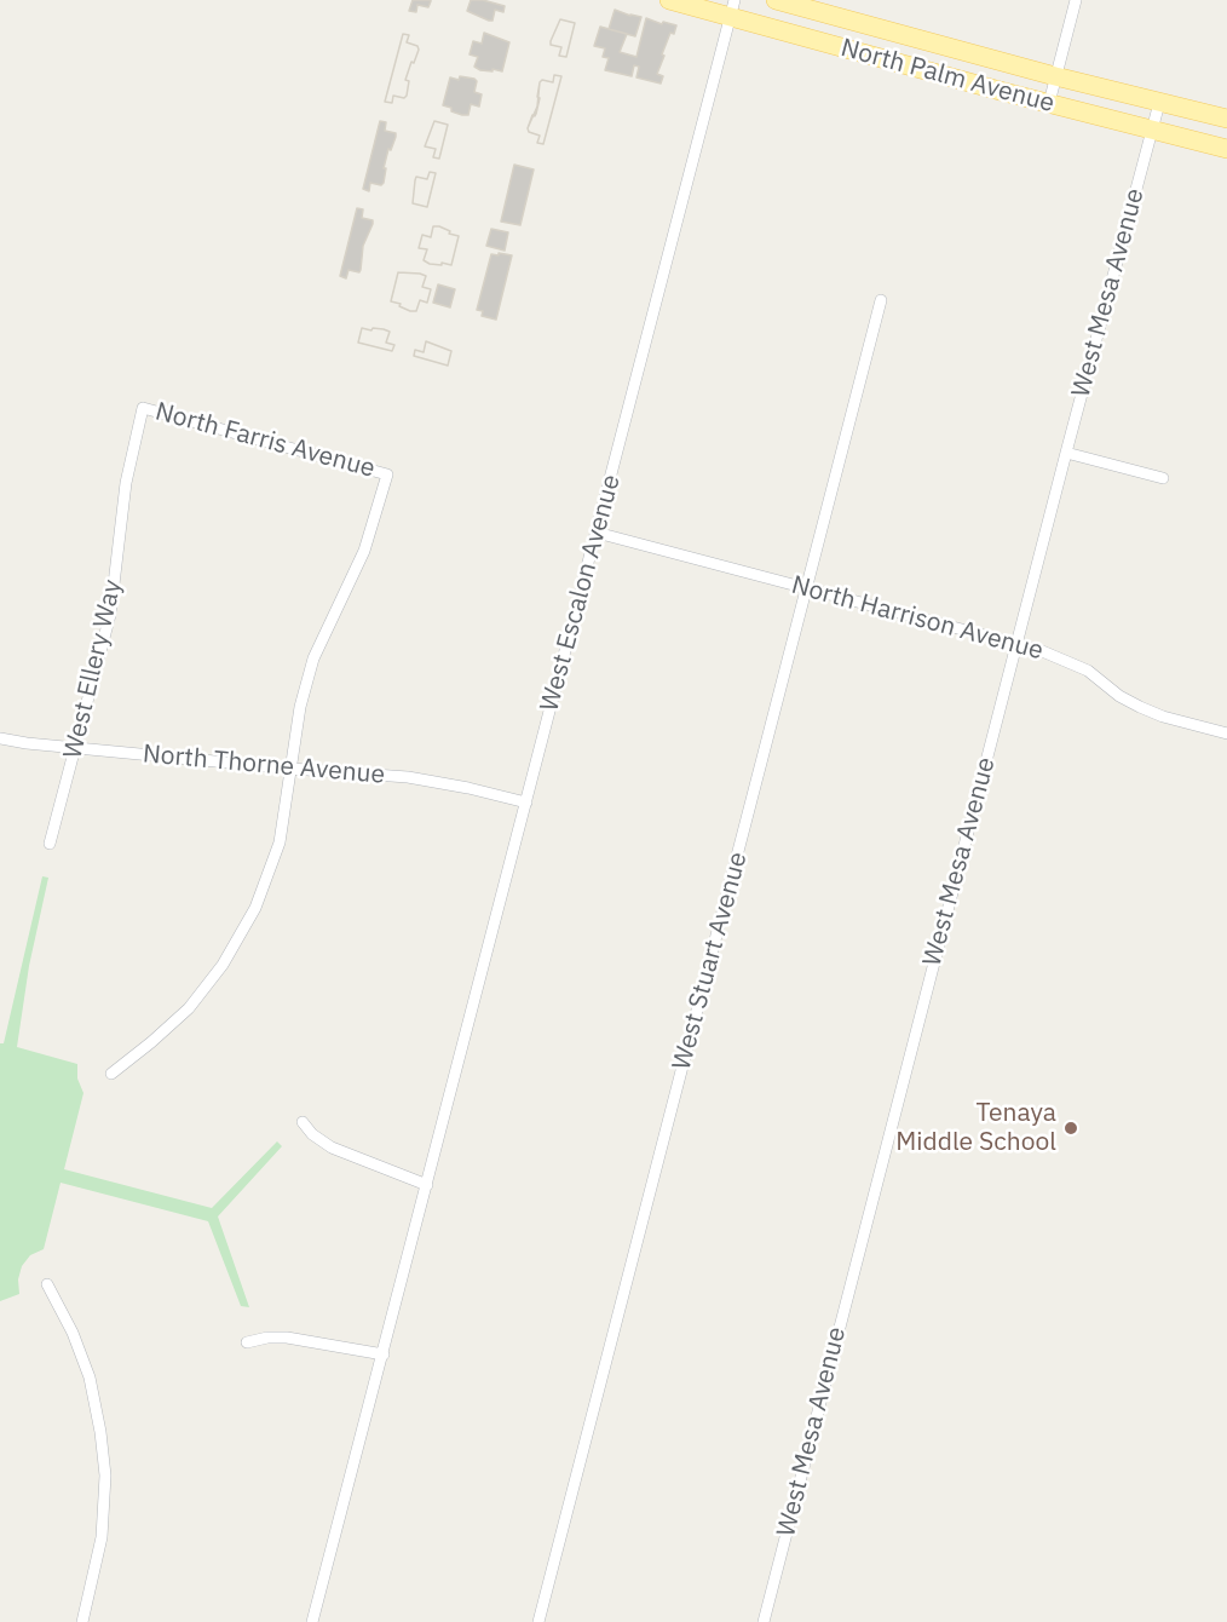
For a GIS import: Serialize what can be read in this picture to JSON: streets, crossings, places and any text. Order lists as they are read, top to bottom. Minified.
{"streets":{"main road":["North Palm Avenue"],"street":["West Mesa Avenue","North Farris Avenue","West Escalon Avenue","North Harrison Avenue","West Ellery Way","North Thorne Avenue","West Stuart Avenue"]},"crossings":[["North Palm Avenue","West Mesa Avenue"],["North Palm Avenue","West Escalon Avenue"],["West Mesa Avenue","North Harrison Avenue"],["North Farris Avenue","West Ellery Way"],["North Farris Avenue","North Thorne Avenue"],["West Escalon Avenue","North Harrison Avenue"],["West Escalon Avenue","North Thorne Avenue"],["North Harrison Avenue","West Stuart Avenue"],["West Ellery Way","North Thorne Avenue"]],"places":["Tenaya Middle School"]}
